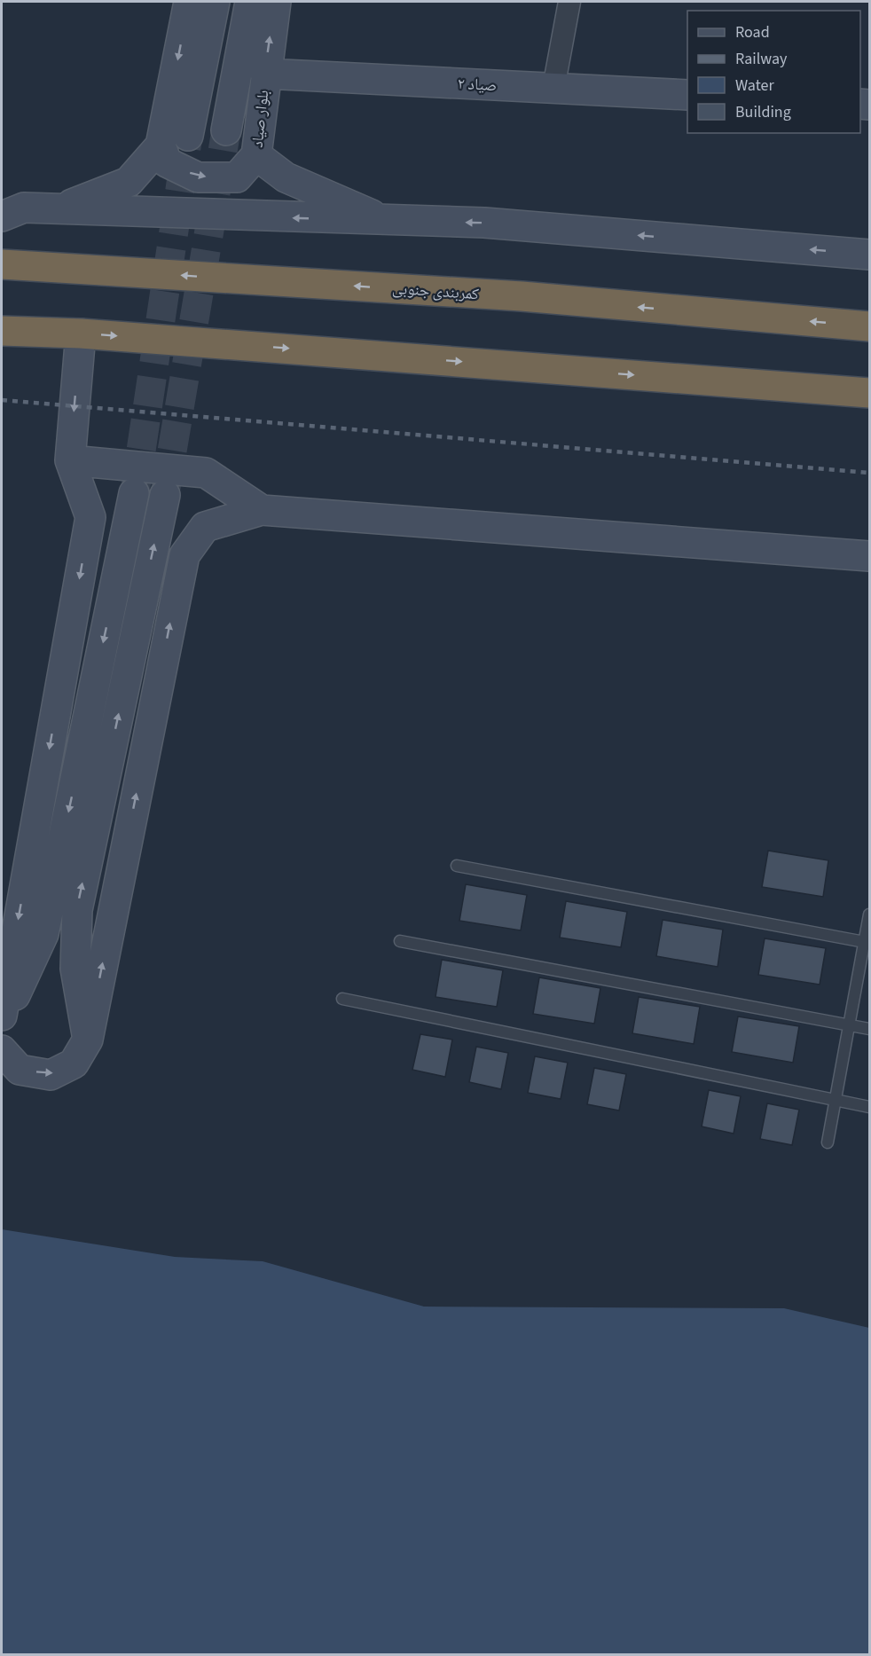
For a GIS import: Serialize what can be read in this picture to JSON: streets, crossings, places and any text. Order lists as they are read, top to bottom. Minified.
{"streets":{"highway":["کمربندی جنوبی"],"main road":["صیاد ۲","بلوار صیاد"]},"crossings":[["صیاد ۲","بلوار صیاد"]],"legend":["Road","Railway","Water","Building"]}
